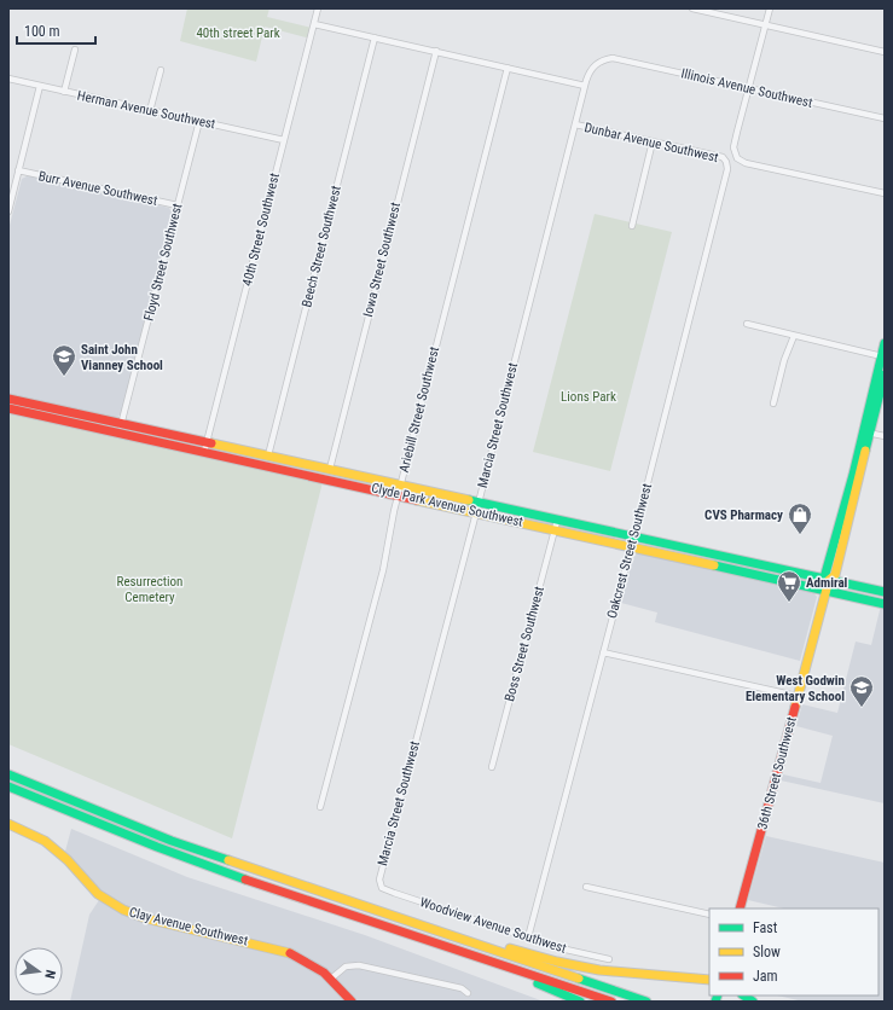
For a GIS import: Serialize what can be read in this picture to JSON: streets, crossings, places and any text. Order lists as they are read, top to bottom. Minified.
{"streets":{"main road":["Clyde Park Avenue Southwest","36th Street Southwest","Clay Avenue Southwest"],"street":["Illinois Avenue Southwest","Herman Avenue Southwest","Dunbar Avenue Southwest","Burr Avenue Southwest","40th Street Southwest","Beech Street Southwest","Iowa Street Southwest","Floyd Street Southwest","Ariebill Street Southwest","Marcia Street Southwest","Oakcrest Street Southwest","Boss Street Southwest","Woodview Avenue Southwest"]},"crossings":[["Illinois Avenue Southwest","Dunbar Avenue Southwest"],["Illinois Avenue Southwest","Marcia Street Southwest"],["Herman Avenue Southwest","40th Street Southwest"],["Herman Avenue Southwest","Floyd Street Southwest"],["Dunbar Avenue Southwest","Marcia Street Southwest"],["Dunbar Avenue Southwest","Oakcrest Street Southwest"],["Burr Avenue Southwest","Floyd Street Southwest"],["40th Street Southwest","Clyde Park Avenue Southwest"],["Beech Street Southwest","Clyde Park Avenue Southwest"],["Iowa Street Southwest","Clyde Park Avenue Southwest"],["Floyd Street Southwest","Clyde Park Avenue Southwest"],["Ariebill Street Southwest","Clyde Park Avenue Southwest"],["Marcia Street Southwest","Clyde Park Avenue Southwest"],["Marcia Street Southwest","Woodview Avenue Southwest"],["Clyde Park Avenue Southwest","Oakcrest Street Southwest"],["Clyde Park Avenue Southwest","Boss Street Southwest"],["Clyde Park Avenue Southwest","36th Street Southwest"],["Oakcrest Street Southwest","Woodview Avenue Southwest"]],"parks":["40th street Park","Lions Park","Resurrection Cemetery"],"places":{"school or university":["Saint John Vianney School","West Godwin Elementary School"],"shop":["CVS Pharmacy"],"supermarket":["Admiral"]},"legend":["Fast","Slow","Jam"],"scale_bar":"100 m","north":"right"}
